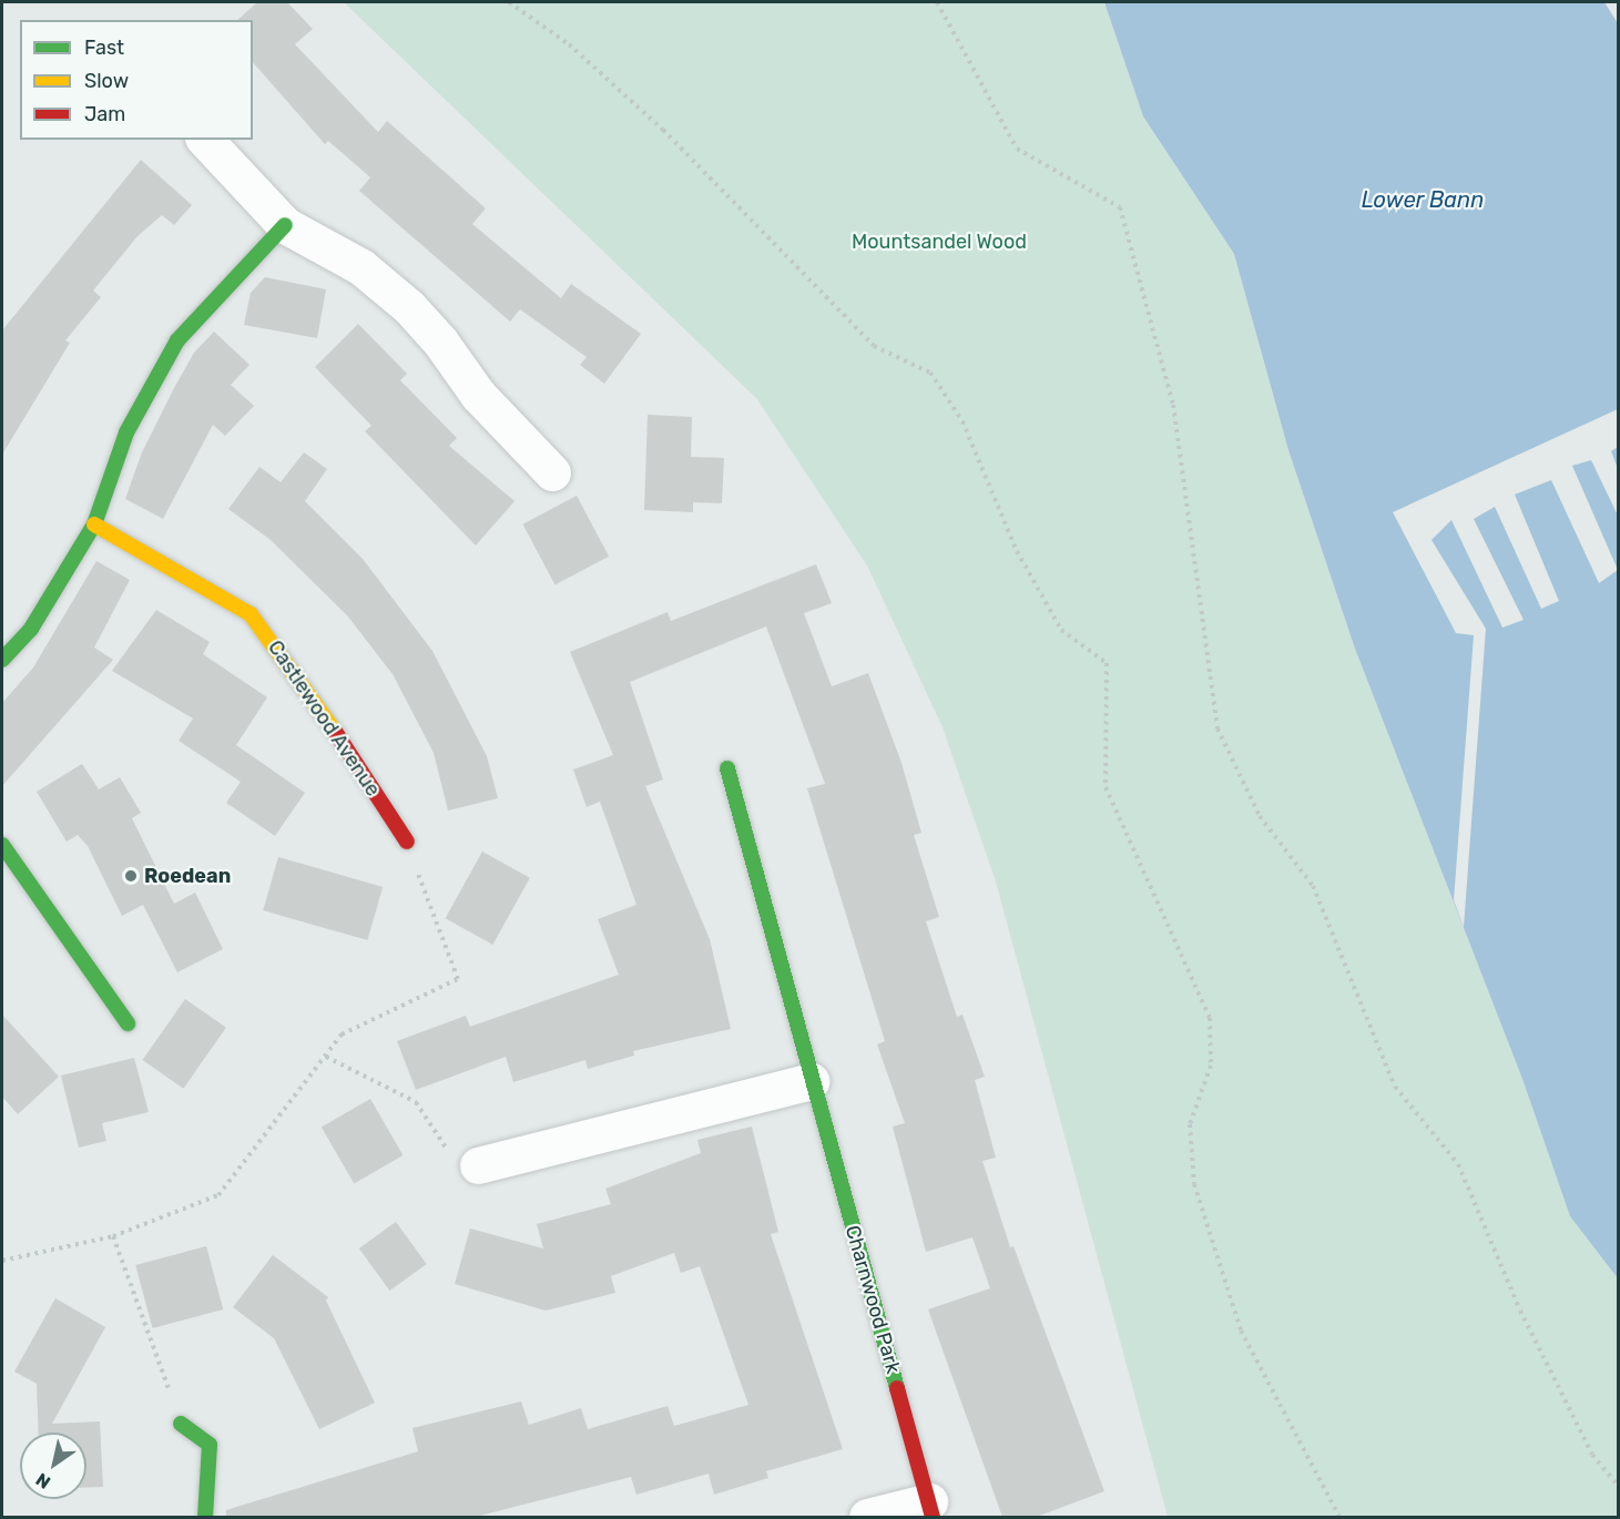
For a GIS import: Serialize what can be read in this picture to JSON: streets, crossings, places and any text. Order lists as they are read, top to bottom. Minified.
{"streets":{"street":["Castlewood Avenue","Charnwood Park"]},"water":["Lower Bann"],"parks":["Mountsandel Wood"],"places":["Roedean"],"legend":["Fast","Slow","Jam"],"north":"bottom left"}
